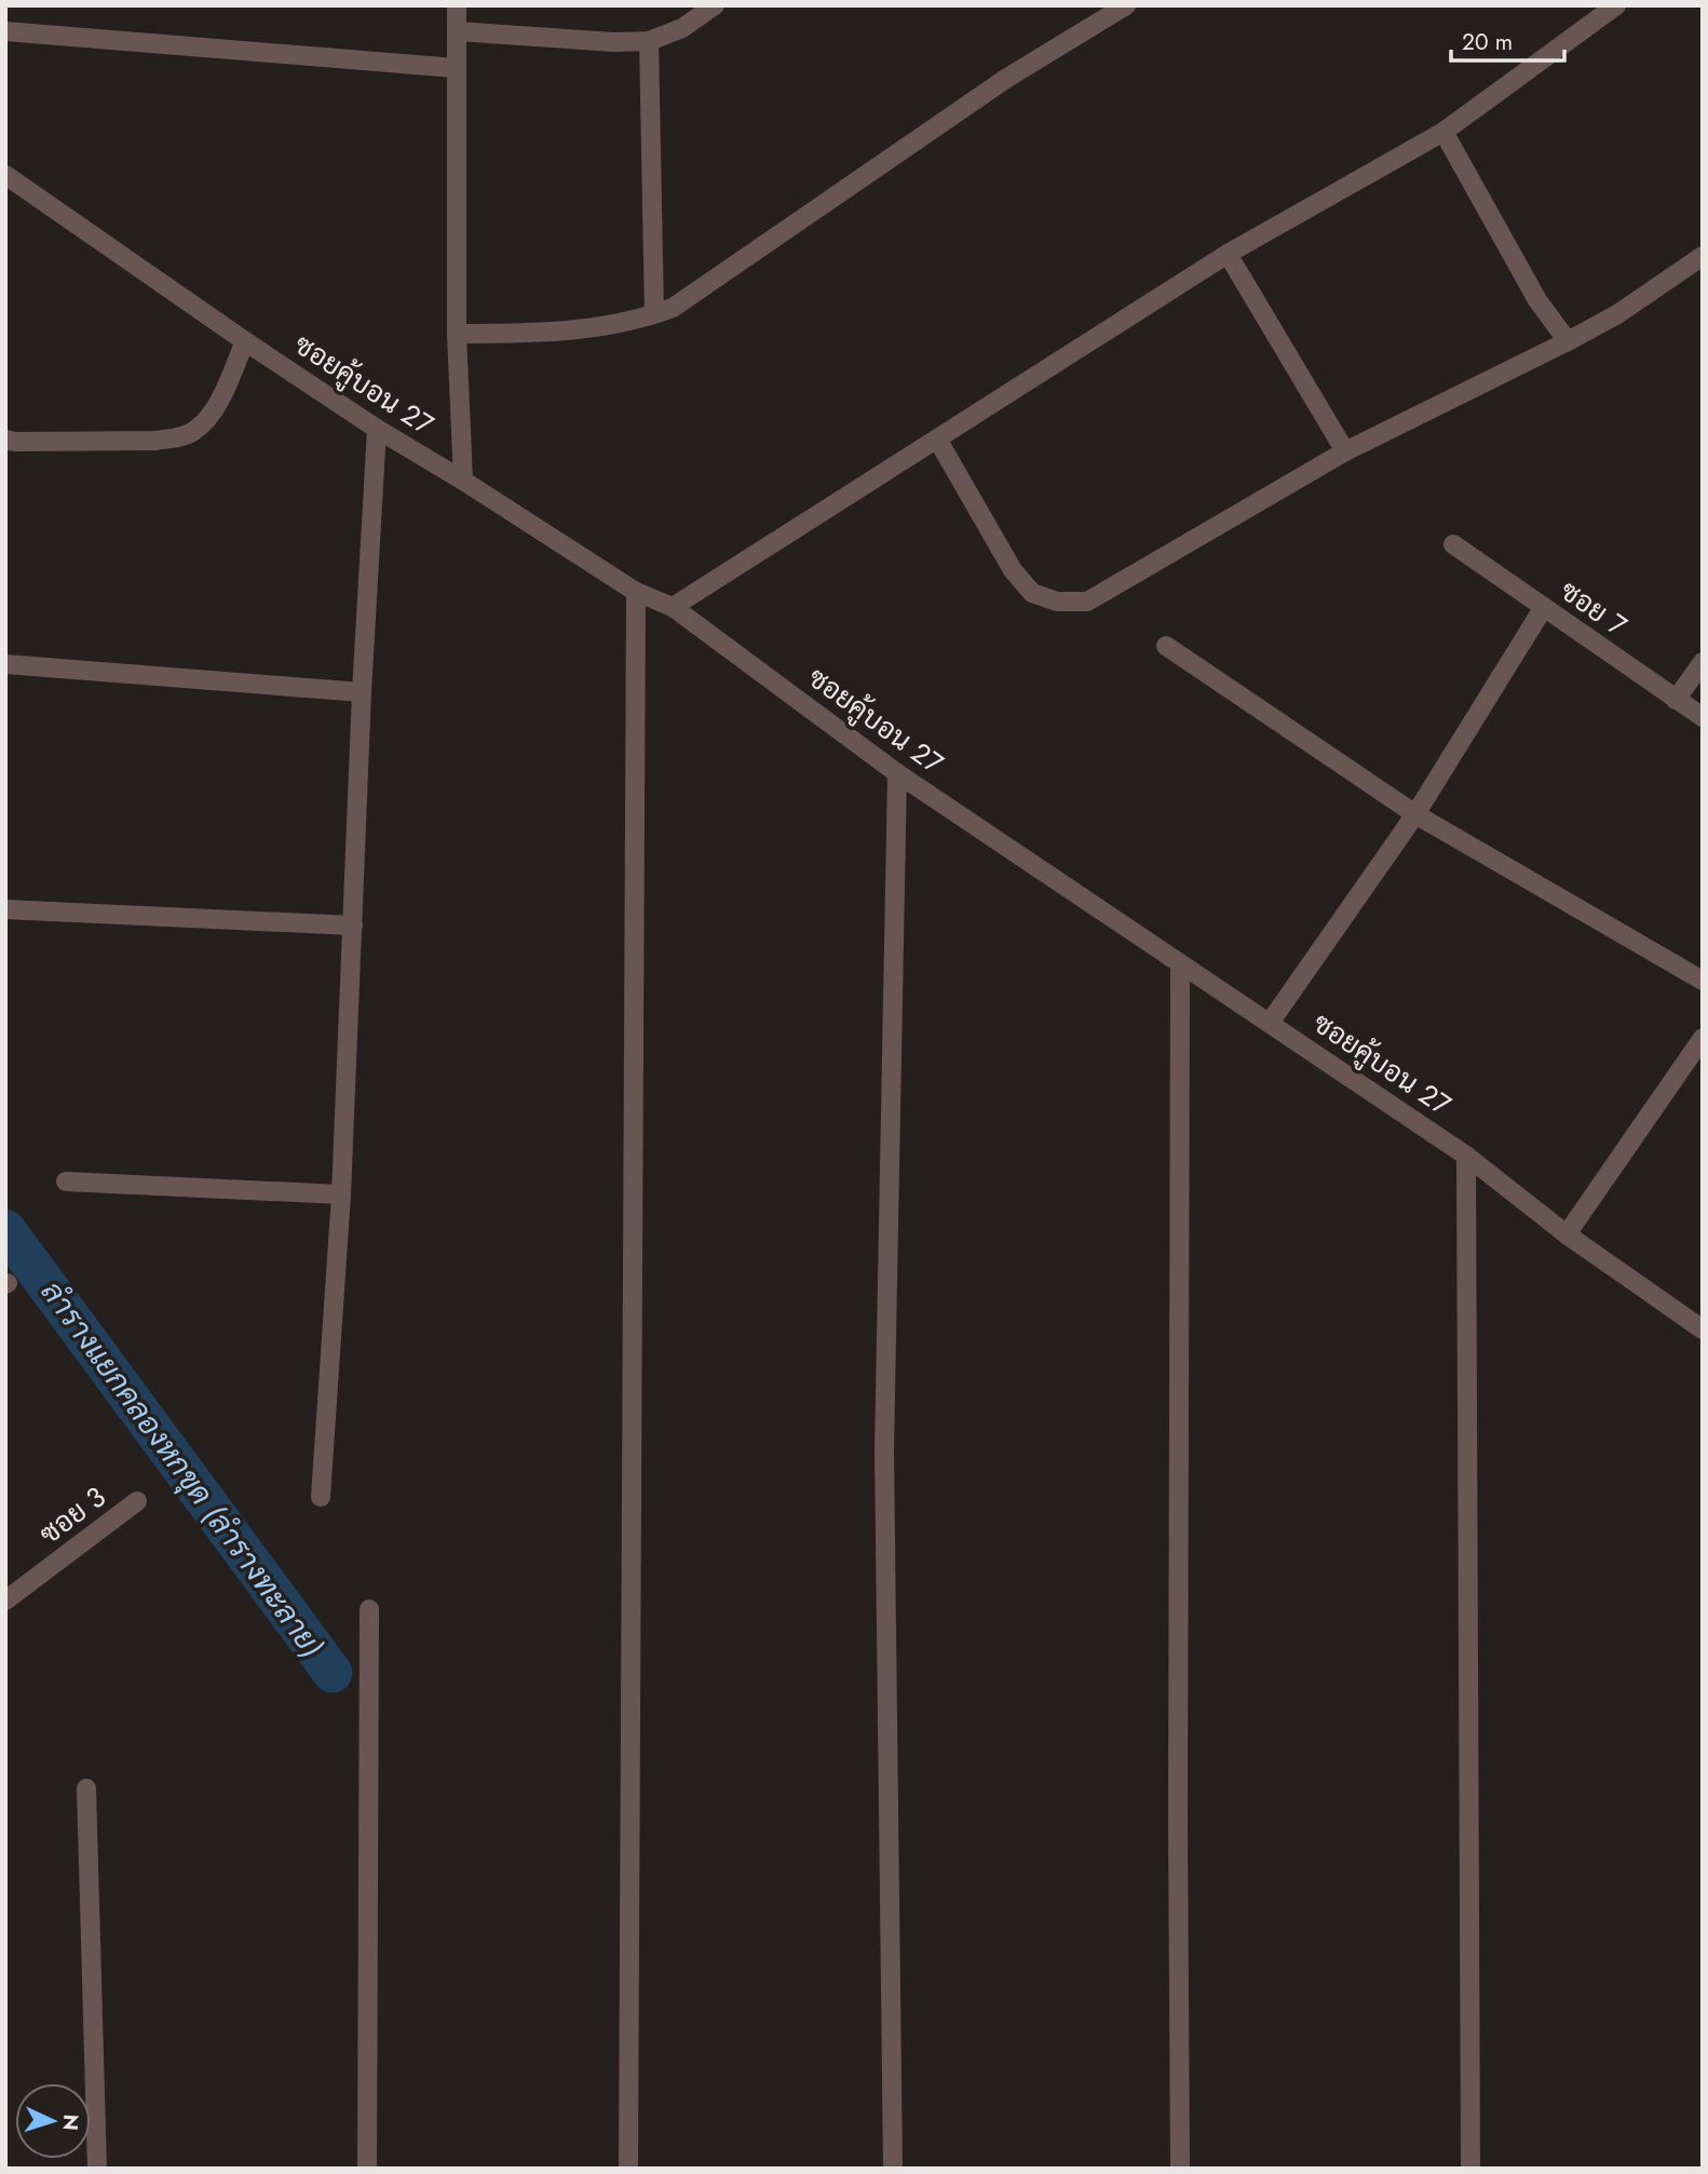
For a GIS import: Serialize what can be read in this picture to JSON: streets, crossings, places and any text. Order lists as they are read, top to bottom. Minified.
{"streets":{"street":["ซอยคู้บอน 27","ซอย 7","ซอย 3"]},"water":["ลำรางแยกคลองหกขุด (ลำรางทะลาย)"],"scale_bar":"20 m","north":"right"}
